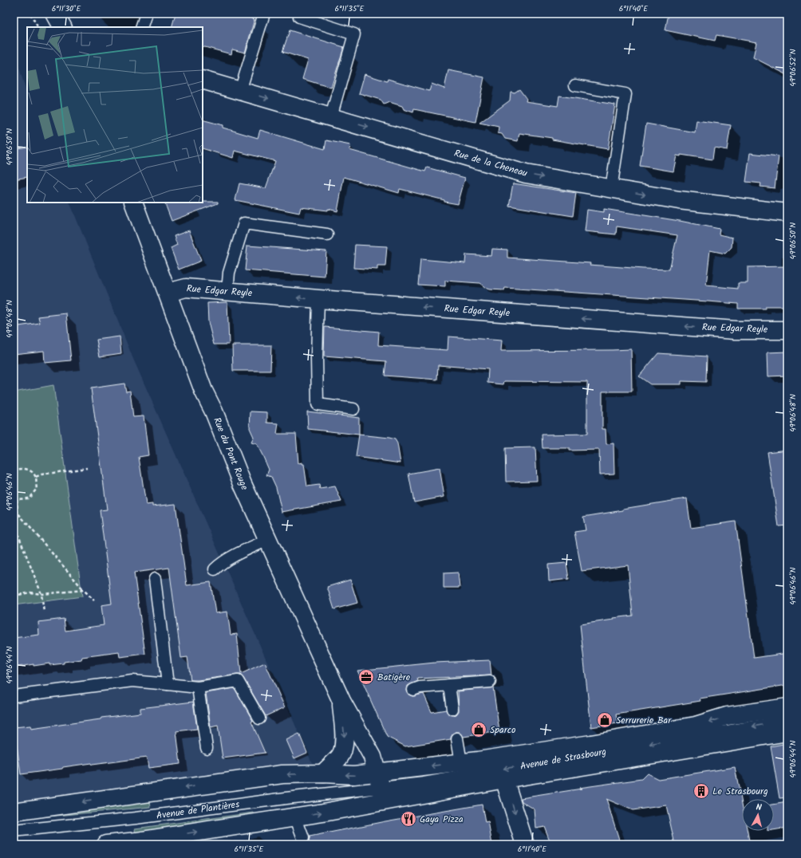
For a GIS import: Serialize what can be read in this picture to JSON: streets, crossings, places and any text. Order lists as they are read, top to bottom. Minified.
{"streets":{"main road":["Rue de la Cheneau","Rue Edgar Reyle","Rue du Pont Rouge","Avenue de Strasbourg"],"lane":["Avenue de Plantières"]},"crossings":[["Rue Edgar Reyle","Rue du Pont Rouge"],["Rue du Pont Rouge","Avenue de Strasbourg"],["Rue du Pont Rouge","Avenue de Plantières"],["Avenue de Strasbourg","Avenue de Plantières"]],"one_way":["Rue de la Cheneau","Rue Edgar Reyle","Avenue de Strasbourg"],"places":{"office":["Batigère"],"shop":["Serrurerie Bar","Sparco"],"building":["Le Strasbourg"],"restaurant":["Gaya Pizza"]},"north":"top","coordinates":["6°11'30\"E","6°11'35\"E","6°11'40\"E","49°06'52\"N","49°06'50\"N","49°06'48\"N","49°06'46\"N","49°06'44\"N"]}
